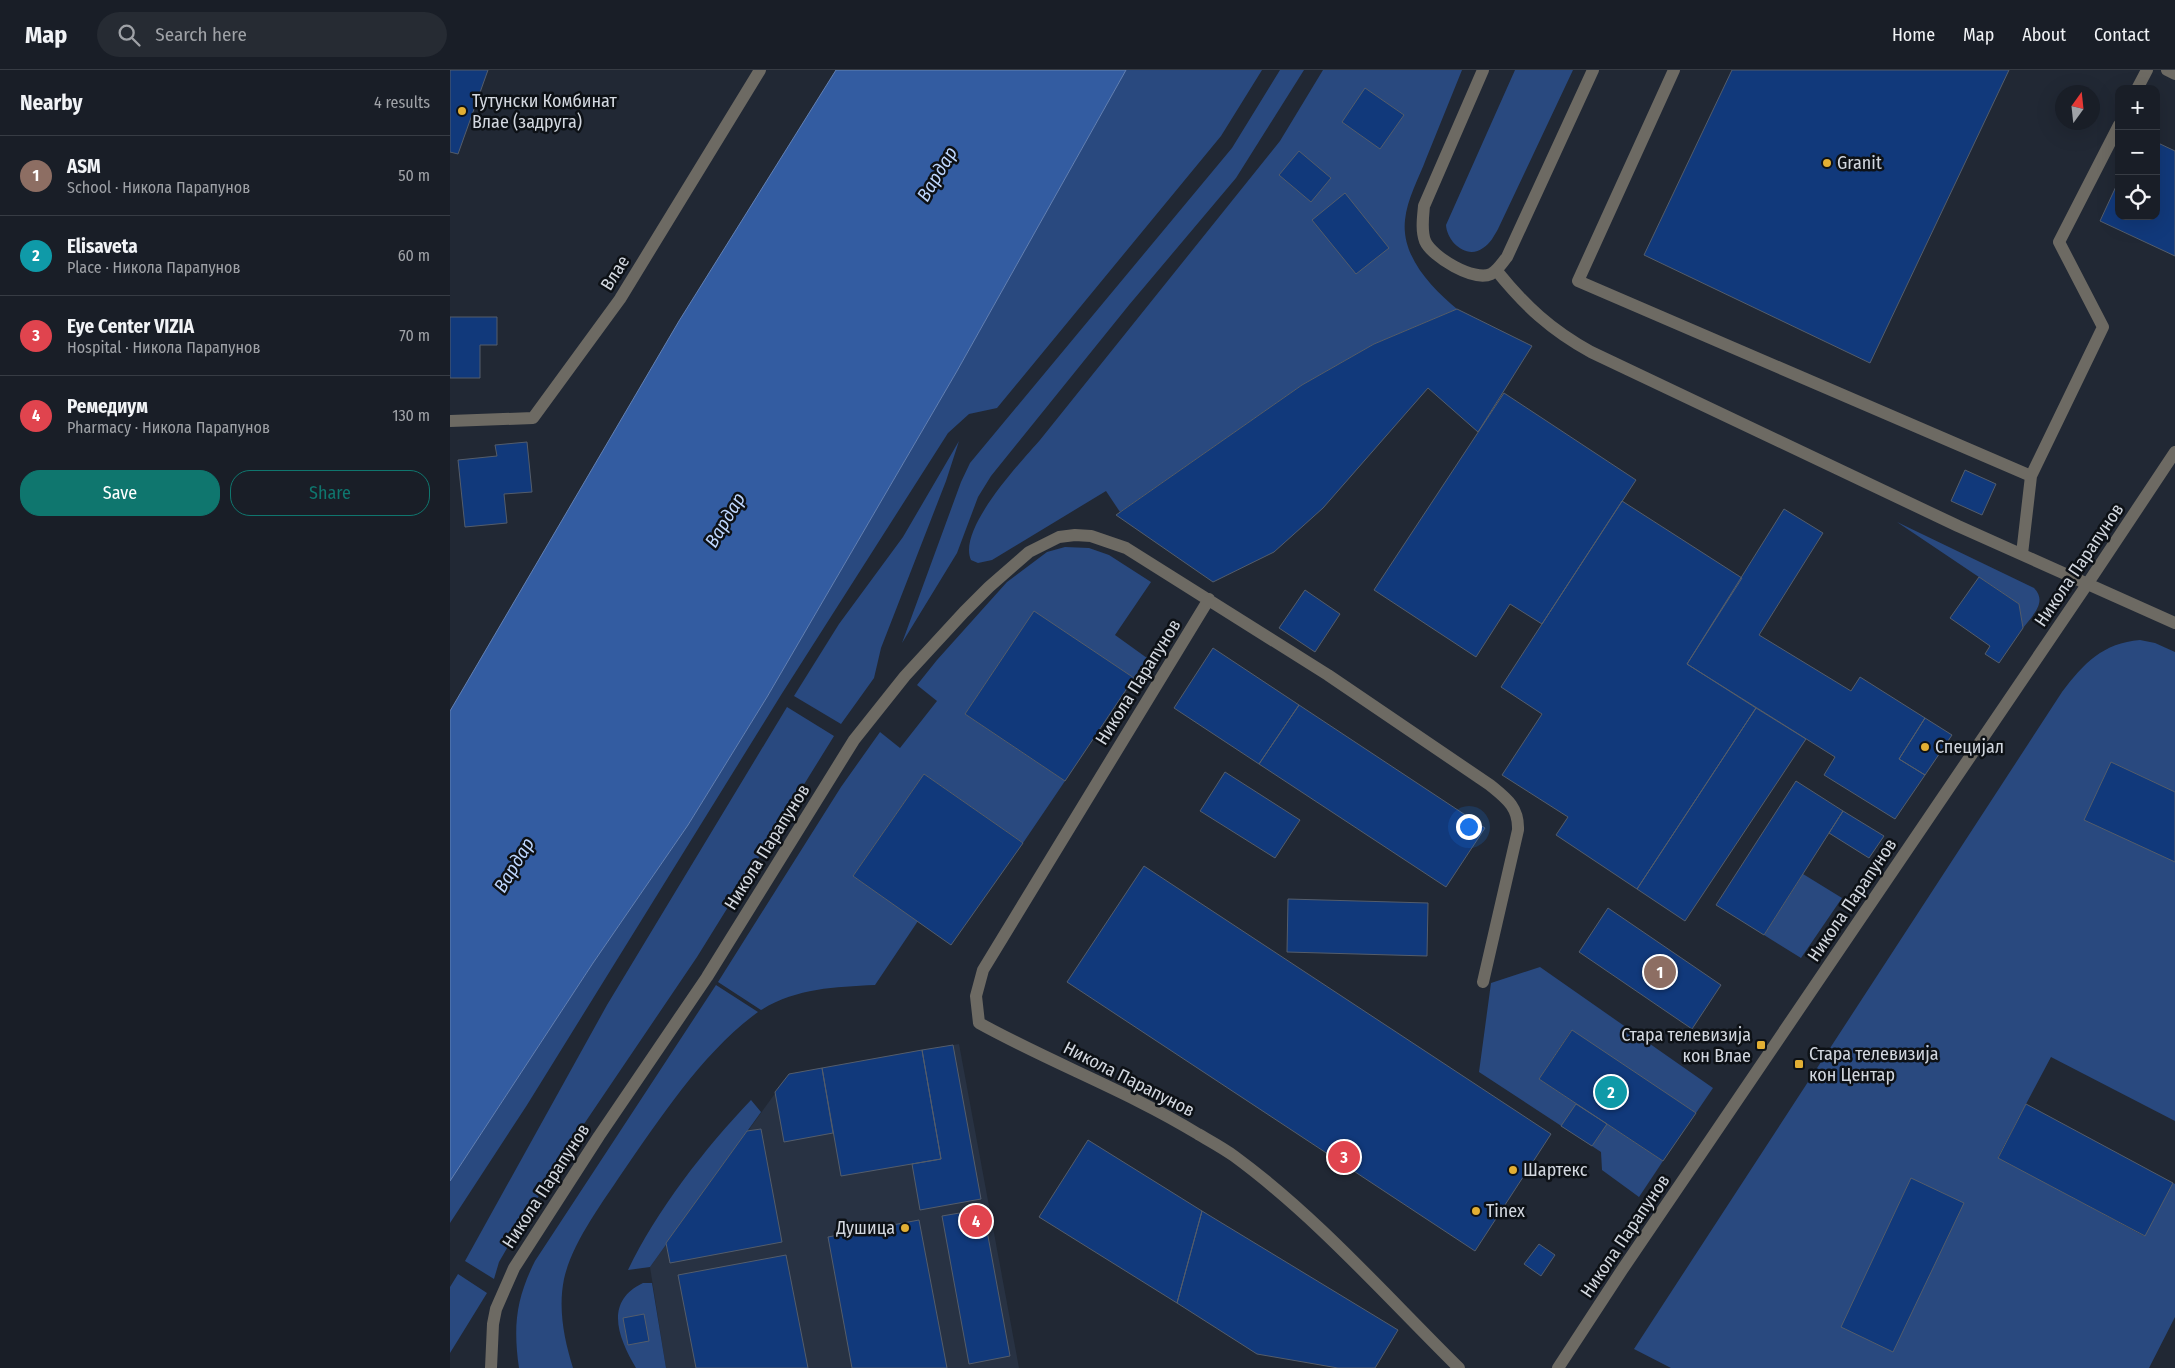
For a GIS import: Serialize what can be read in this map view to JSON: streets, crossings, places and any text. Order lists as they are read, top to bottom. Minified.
{"streets":{"street":["Влае","Никола Парапунов"]},"water":["Вардар"],"places":{"other":["Тутунски Комбинат Влае (задруга)","Granit","Специјал","Шартекс","Tinex","Душица"],"transit":["Стара телевизија кон Влае","Стара телевизија кон Центар"]},"north":"top","page":{"header":"Map","search":"Search here","nav":["Home","Map","About","Contact"],"heading":["Nearby","4 results"],"map_buttons":["+","−"],"list":[{"mark":"1","name":"ASM","note":"School · Никола Парапунов","value":"50 m"},{"mark":"2","name":"Elisaveta","note":"Place · Никола Парапунов","value":"60 m"},{"mark":"3","name":"Eye Center VIZIA","note":"Hospital · Никола Парапунов","value":"70 m"},{"mark":"4","name":"Ремедиум","note":"Pharmacy · Никола Парапунов","value":"130 m"}],"buttons":["Save","Share"],"pins":["1","2","3","4"]}}
